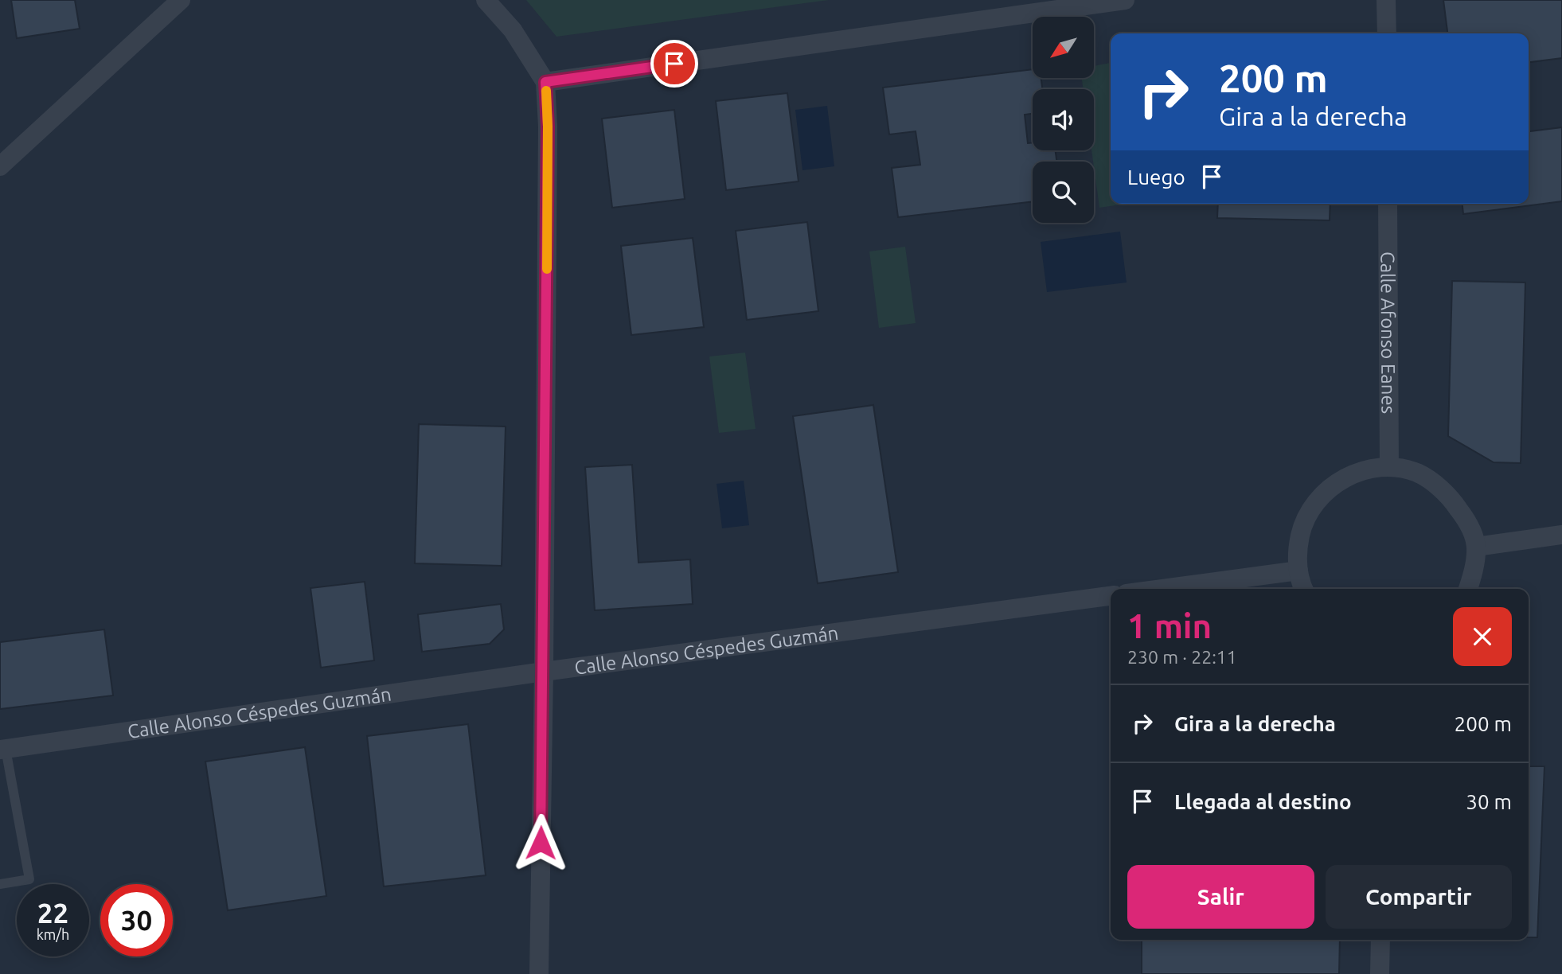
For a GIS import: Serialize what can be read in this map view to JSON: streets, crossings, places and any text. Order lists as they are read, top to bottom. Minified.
{"streets":{"street":["Calle Afonso Eanes","Calle Alonso Céspedes Guzmán"]},"north":"bottom left","page":{"turn":["200 m","Gira a la derecha"],"then":"Luego","heading":["1 min","230 m · 22:11"],"list":[{"name":"Gira a la derecha","value":"200 m"},{"name":"Llegada al destino","value":"30 m"}],"buttons":["Salir","Compartir"],"speed":"22 km/h","limit":"30"}}
